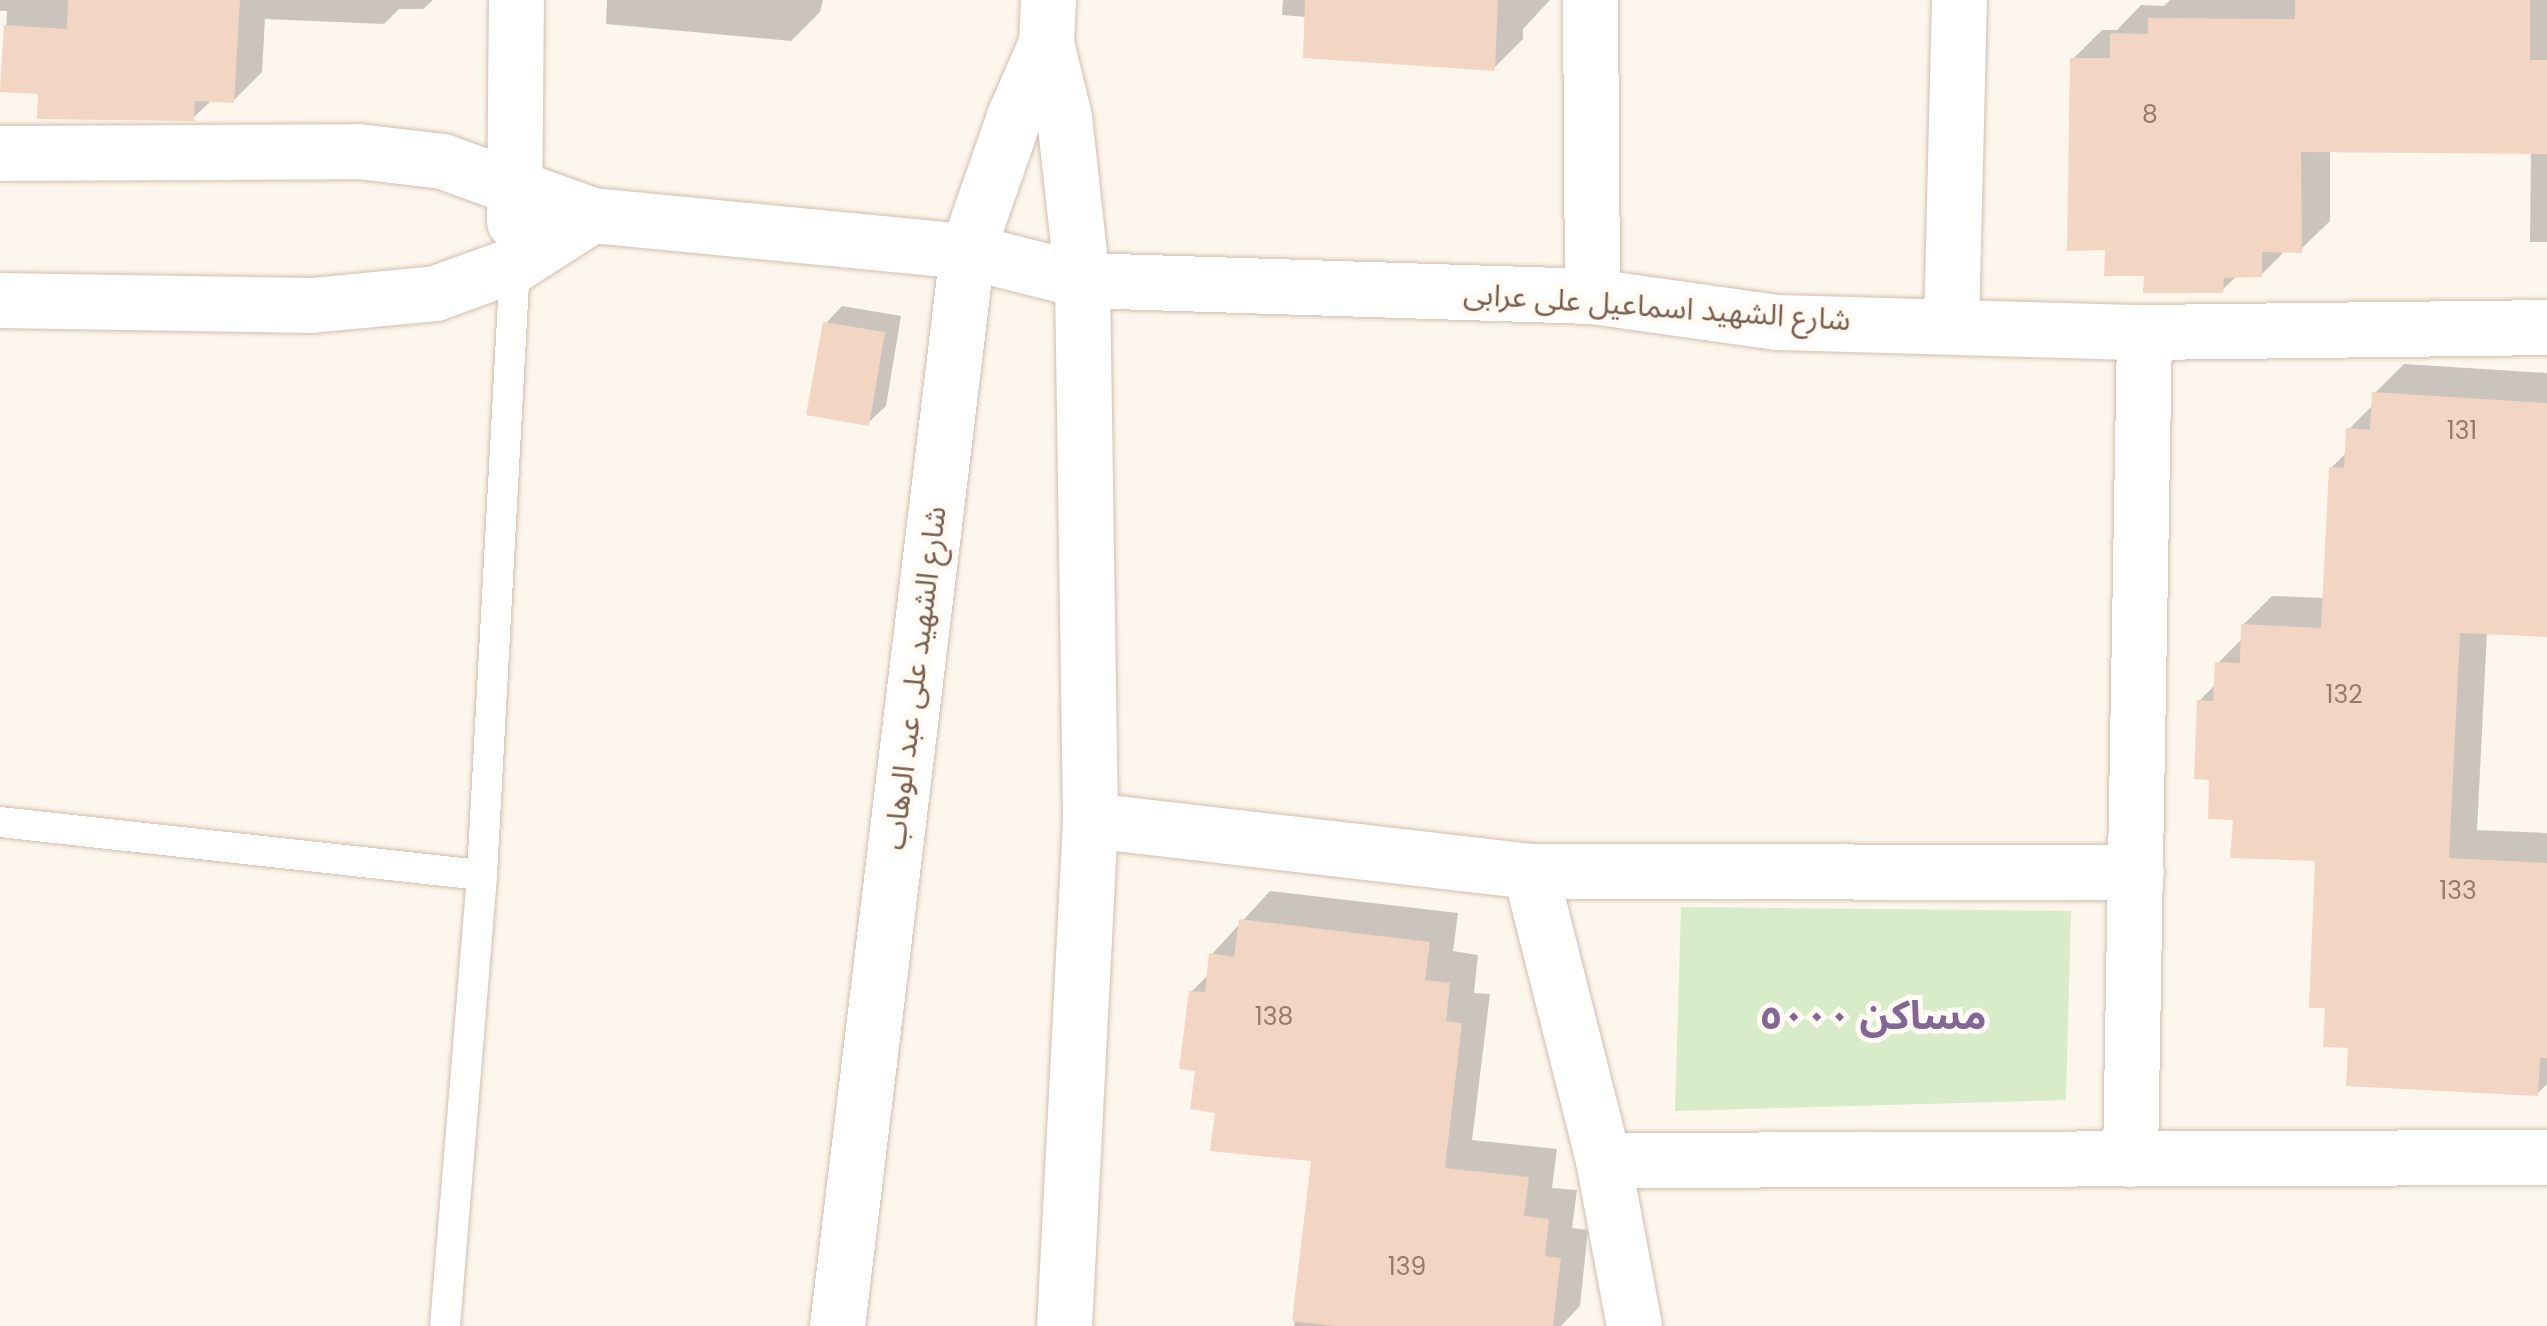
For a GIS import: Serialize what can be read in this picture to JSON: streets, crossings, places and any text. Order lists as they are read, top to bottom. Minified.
{"streets":{"street":["شارع الشهيد اسماعيل على عرابى","شارع الشهيد على عبد الوهاب"]},"crossings":[["شارع الشهيد اسماعيل على عرابى","شارع الشهيد على عبد الوهاب"]],"districts":["مساكن ٥٠٠٠"],"house_numbers":["8","131","132","133","138","139"]}
